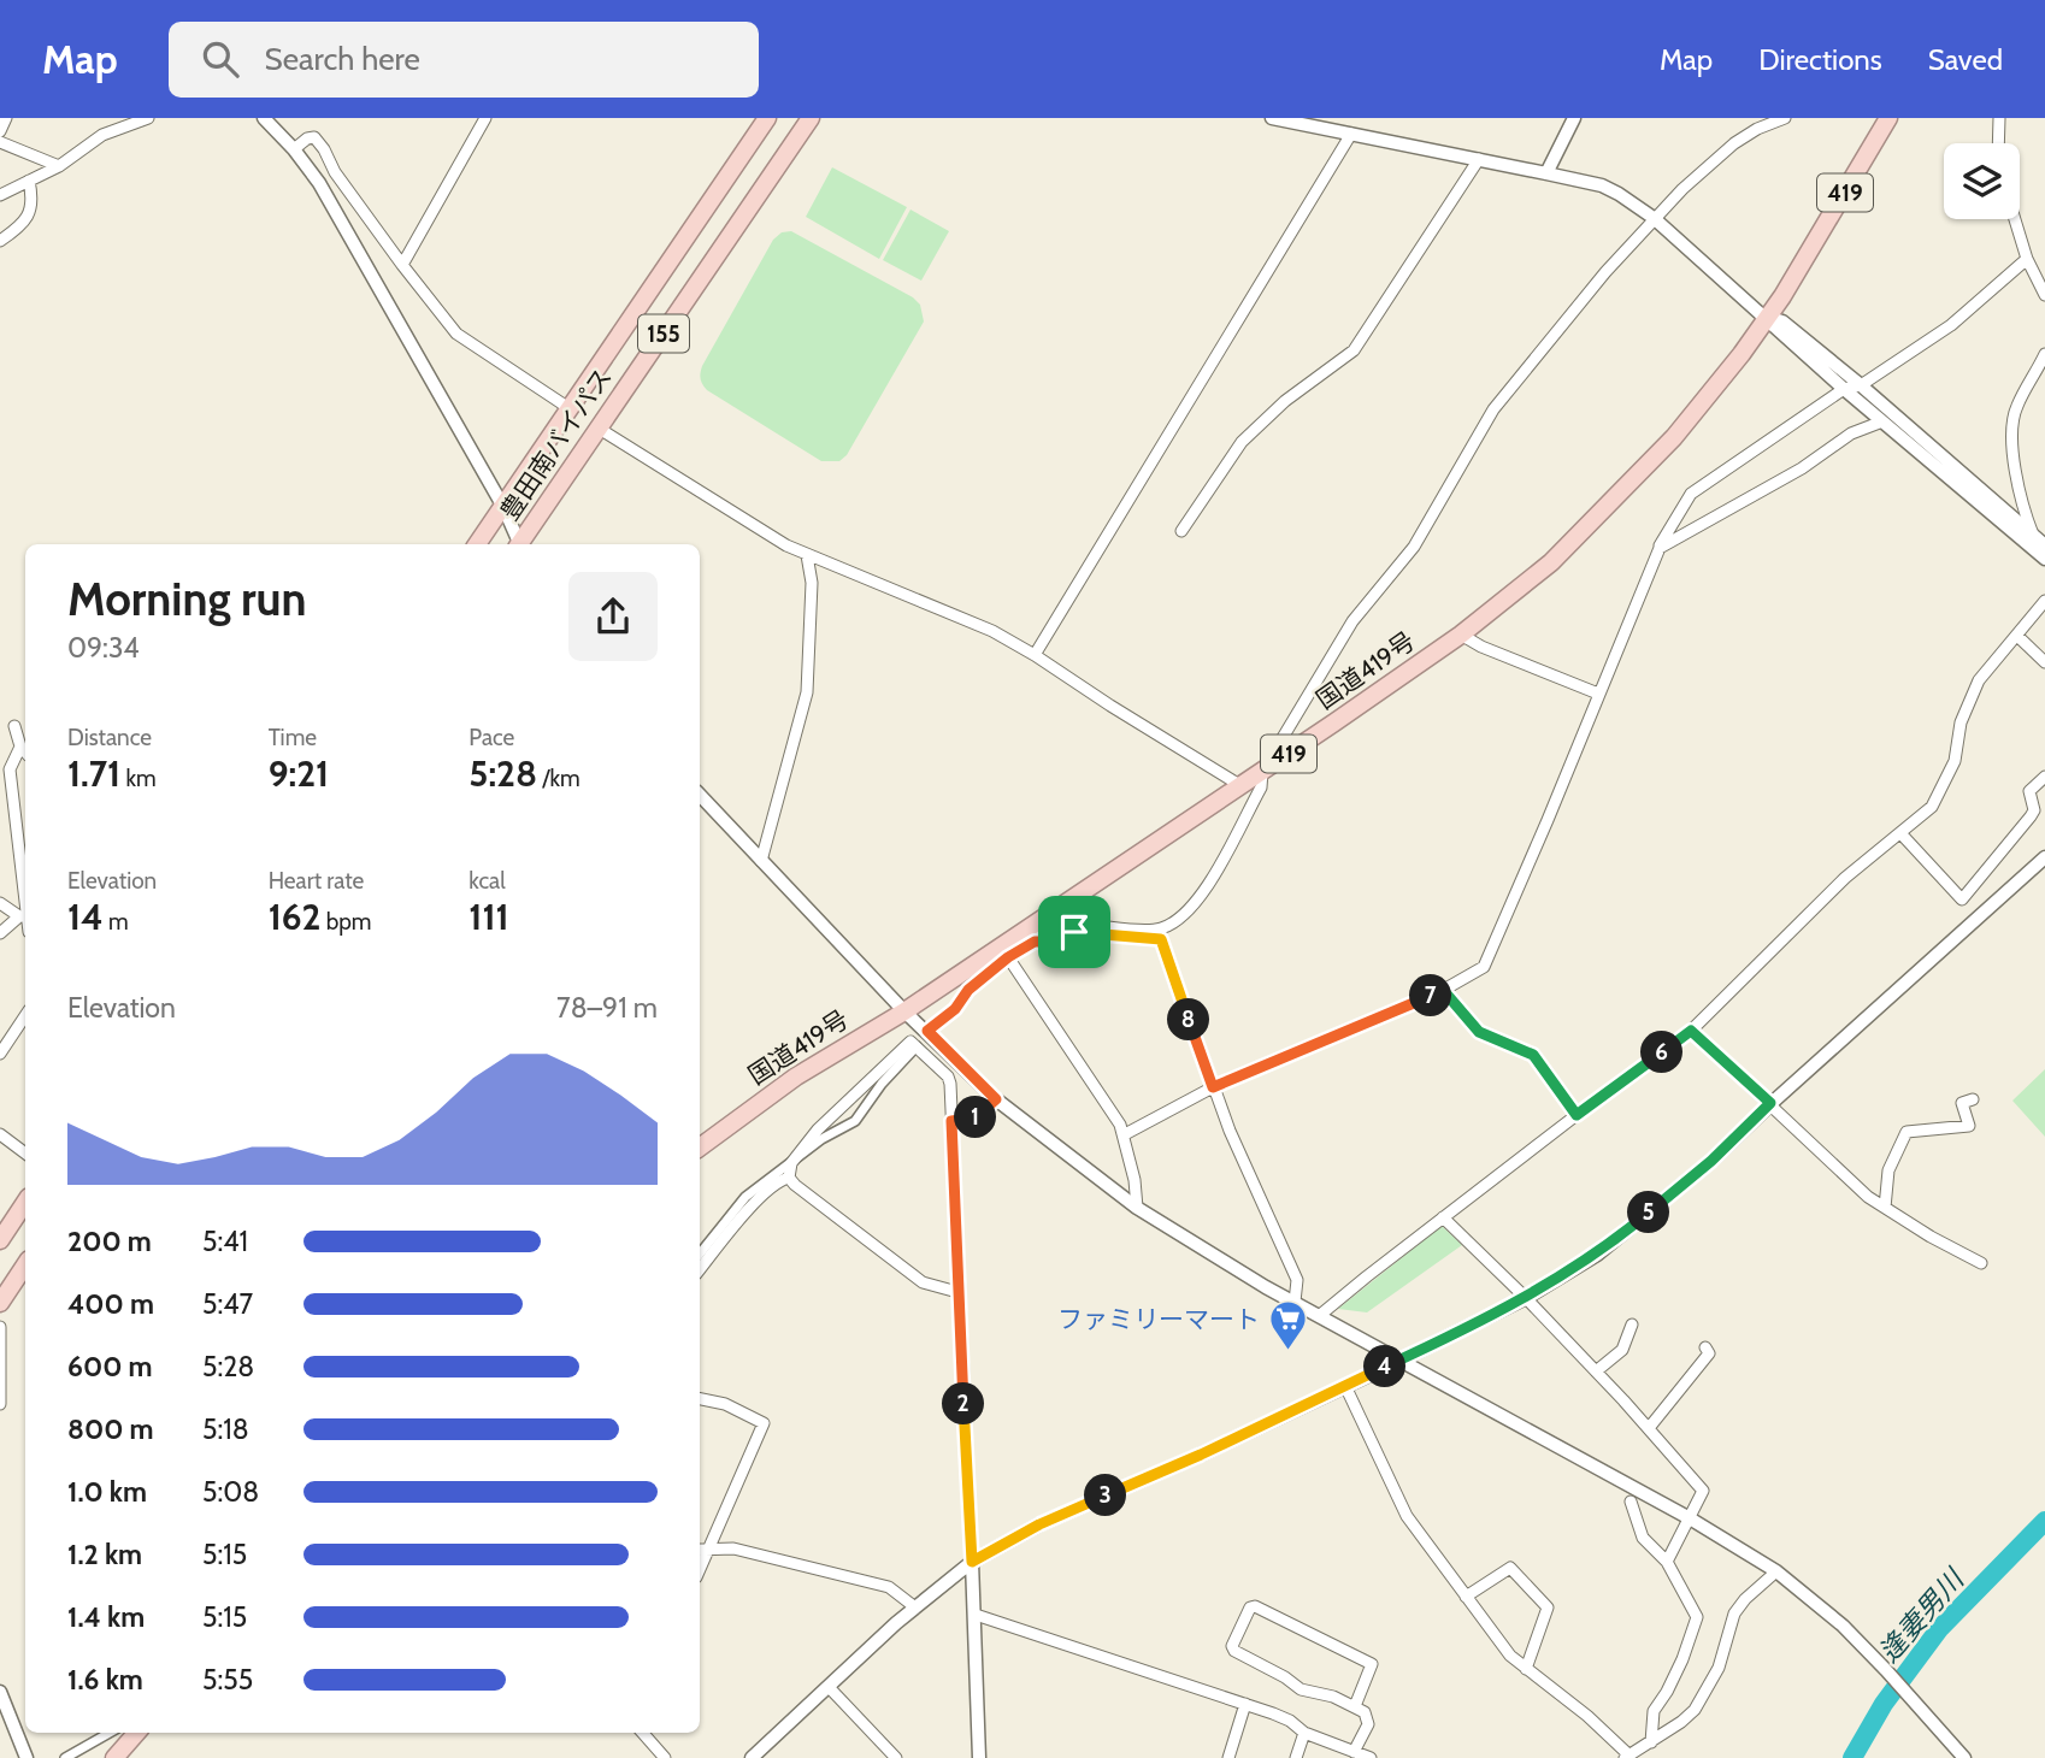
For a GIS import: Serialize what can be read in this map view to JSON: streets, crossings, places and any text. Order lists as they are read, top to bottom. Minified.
{"streets":{"highway":["419","155","豊田南バイパス","国道419号"]},"water":["逢妻男川"],"places":{"supermarket":["ファミリーマート"]},"page":{"header":"Map","search":"Search here","nav":["Map","Directions","Saved"],"heading":["Morning run","09:34"],"stats":[["Distance","1.71 km"],["Time","9:21"],["Pace","5:28 /km"],["Elevation","14 m"],["Heart rate","162 bpm"],["kcal","111"]],"pins":["7","8","6","1","5","4","2","3"],"chart":["Elevation","78–91 m"],"list":[{"name":"200 m","note":"5:41"},{"name":"400 m","note":"5:47"},{"name":"600 m","note":"5:28"},{"name":"800 m","note":"5:18"},{"name":"1.0 km","note":"5:08"},{"name":"1.2 km","note":"5:15"},{"name":"1.4 km","note":"5:15"},{"name":"1.6 km","note":"5:55"}]}}
